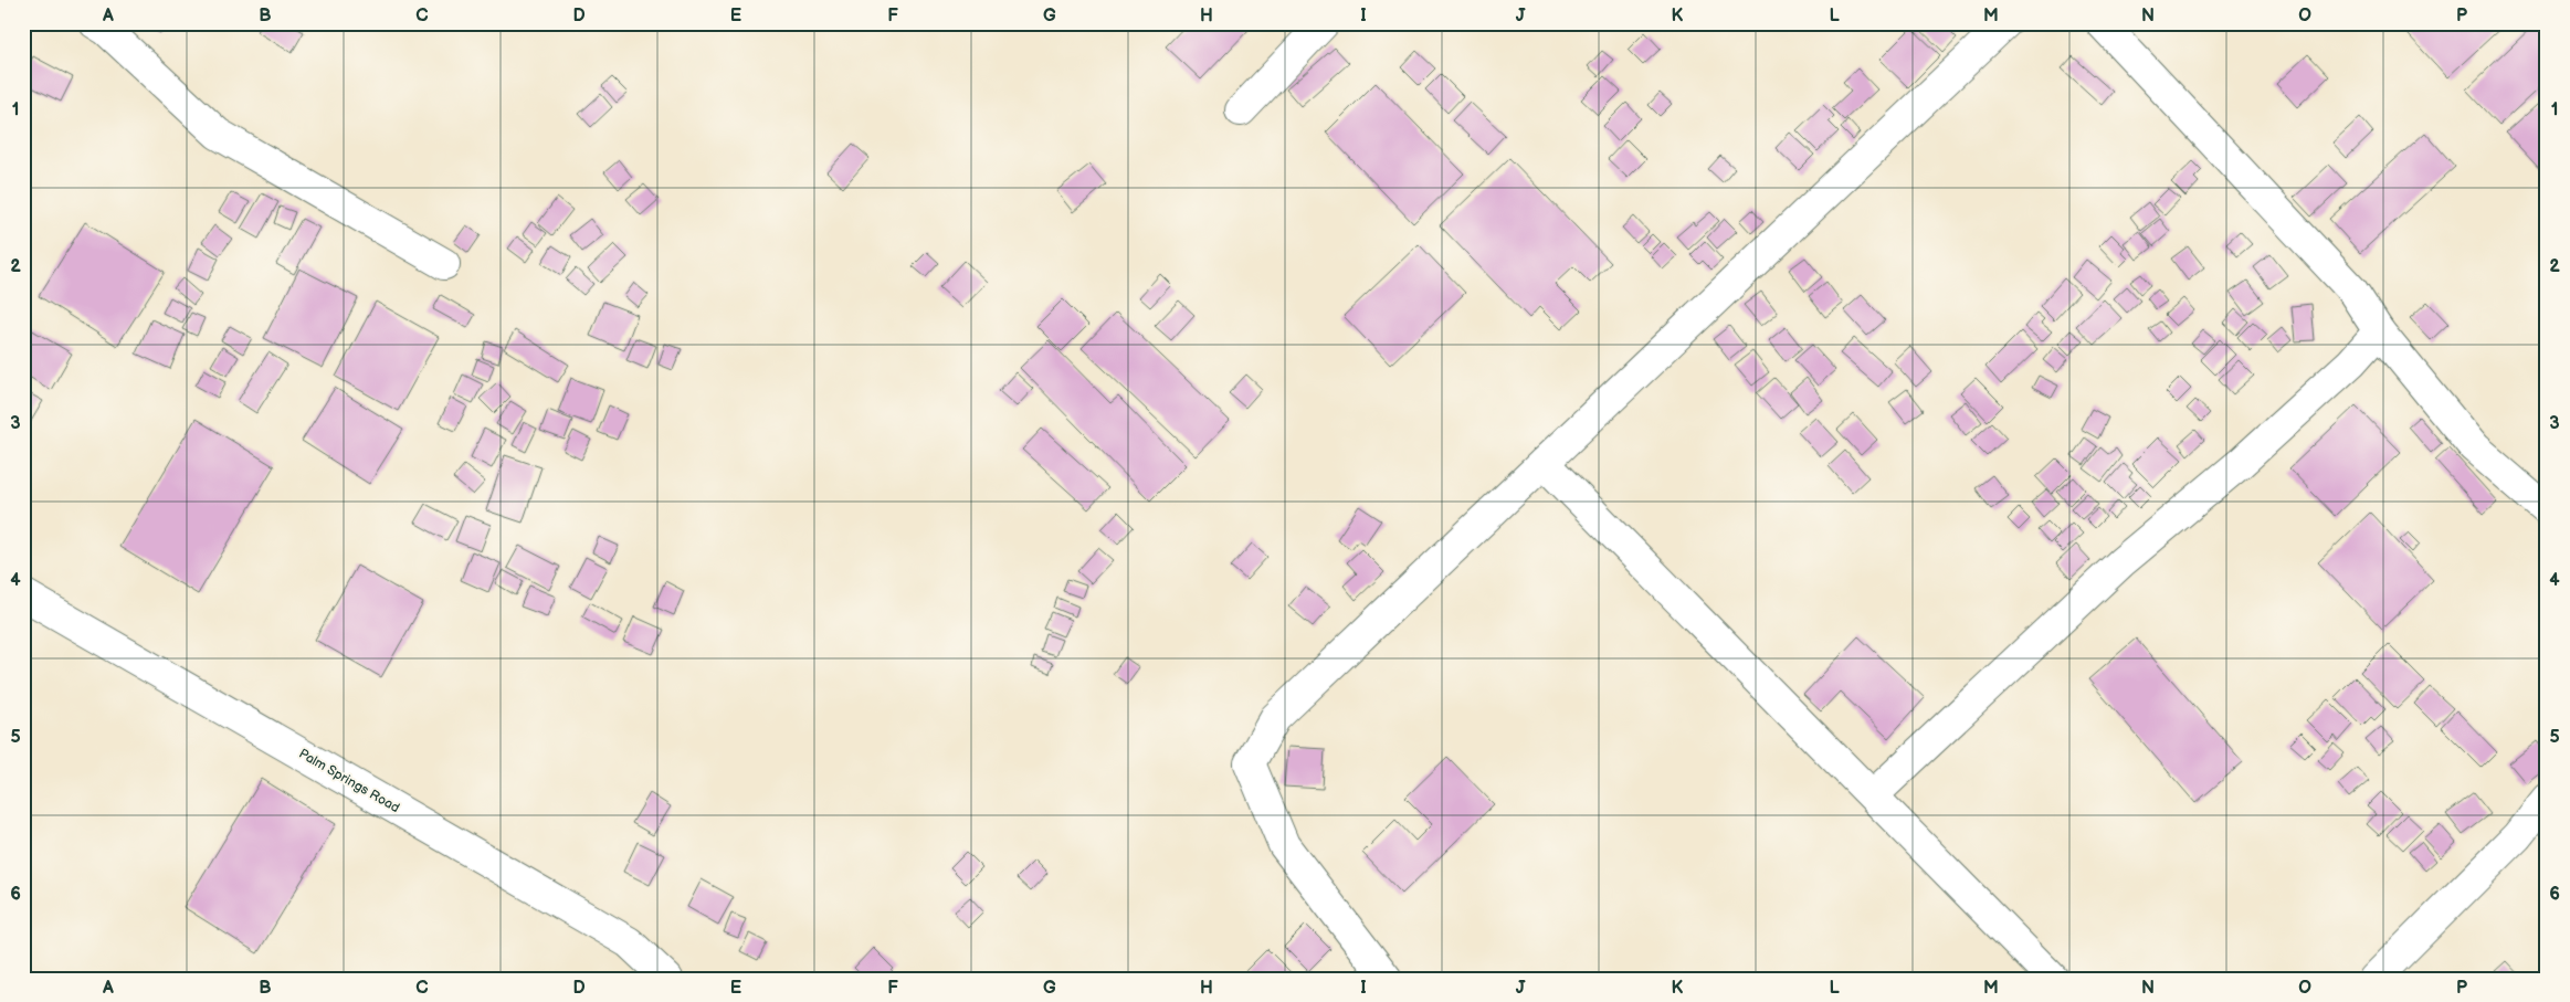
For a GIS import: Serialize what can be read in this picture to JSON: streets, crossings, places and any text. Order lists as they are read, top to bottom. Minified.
{"streets":{"street":["Palm Springs Road"]},"grid":{"columns":["A","B","C","D","E","F","G","H","I","J","K","L","M","N","O","P"],"rows":["1","2","3","4","5","6"]}}
